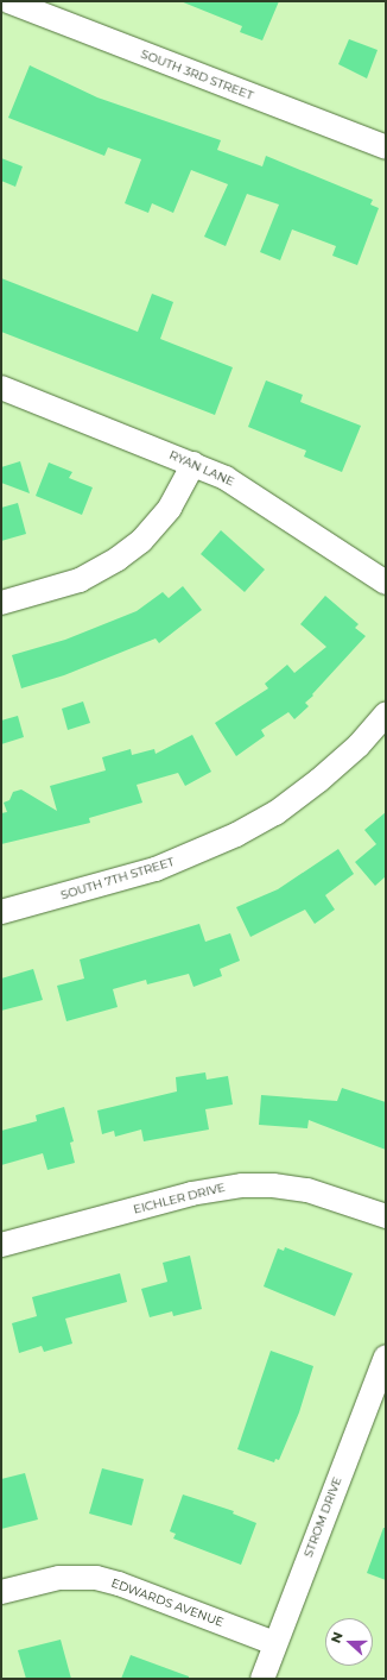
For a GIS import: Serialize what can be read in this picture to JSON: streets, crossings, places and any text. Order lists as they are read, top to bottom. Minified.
{"streets":{"street":["SOUTH 3RD STREET","RYAN LANE","SOUTH 7TH STREET","EICHLER DRIVE","STROM DRIVE","EDWARDS AVENUE"]},"crossings":[["STROM DRIVE","EDWARDS AVENUE"]],"north":"left"}
